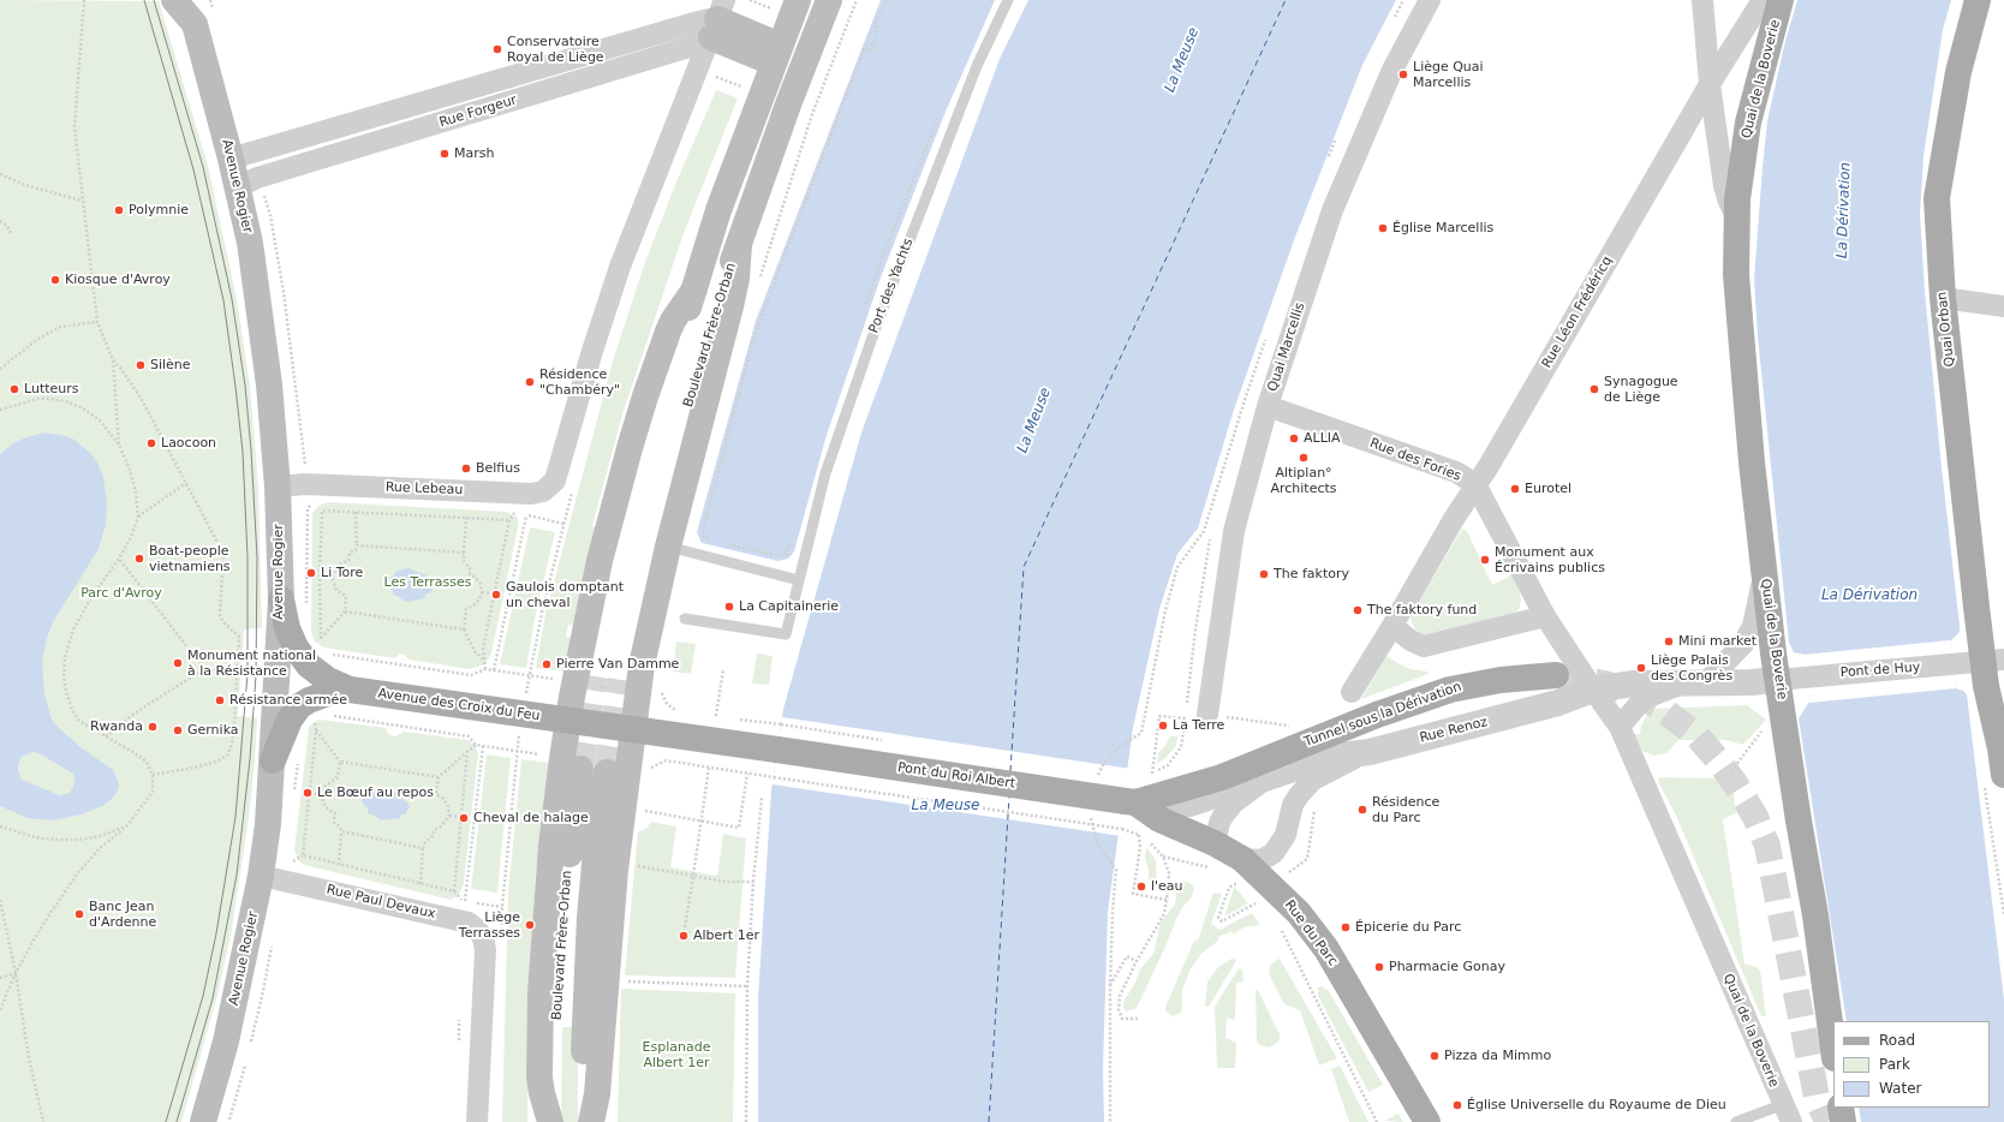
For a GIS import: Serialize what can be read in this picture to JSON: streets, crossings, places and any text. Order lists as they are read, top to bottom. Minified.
{"streets":{"main road":["Quai de la Boverie","Avenue Rogier","Quai Orban","Boulevard Frère-Orban","Avenue des Croix du Feu","Tunnel sous la Dérivation","Pont du Roi Albert","Rue du Parc"],"street":["Rue Forgeur","Rue Léon Frédéricq","Quai Marcellis","Rue des Fories","Rue Lebeau","Pont de Huy","Rue Renoz","Rue Paul Devaux"],"lane":["Port des Yachts"]},"crossings":[["Quai de la Boverie","Rue Léon Frédéricq"],["Quai de la Boverie","Rue des Fories"],["Quai de la Boverie","Pont de Huy"],["Quai de la Boverie","Rue Renoz"],["Rue Forgeur","Avenue Rogier"],["Rue Forgeur","Rue Lebeau"],["Avenue Rogier","Rue Lebeau"],["Avenue Rogier","Rue Paul Devaux"],["Rue Léon Frédéricq","Rue des Fories"],["Quai Orban","Pont de Huy"],["Quai Marcellis","Rue des Fories"],["Rue des Fories","Rue Renoz"],["Pont de Huy","Rue Renoz"],["Tunnel sous la Dérivation","Rue Renoz"],["Tunnel sous la Dérivation","Pont du Roi Albert"],["Tunnel sous la Dérivation","Rue du Parc"],["Rue Renoz","Pont du Roi Albert"],["Rue Renoz","Rue du Parc"],["Pont du Roi Albert","Rue du Parc"]],"water":["La Meuse","La Dérivation"],"parks":["Les Terrasses","Parc d'Avroy","Esplanade Albert 1er"],"places":["Conservatoire Royal de Liège","Liège Quai Marcellis","Marsh","Polymnie","Église Marcellis","Kiosque d'Avroy","Silène","Résidence \"Chambéry\"","Lutteurs","Synagogue de Liège","ALLIA","Laocoon","Altiplan° Architects","Belfius","Eurotel","Boat-people vietnamiens","Monument aux Écrivains publics","Li Tore","The faktory","Gaulois domptant un cheval","La Capitainerie","The faktory fund","Mini market","Monument national à la Résistance","Pierre Van Damme","Liège Palais des Congrès","Résistance armée","La Terre","Rwanda","Gernika","Le Bœuf au repos","Résidence du Parc","Cheval de halage","l'eau","Banc Jean d'Ardenne","Liège Terrasses","Épicerie du Parc","Albert 1er","Pharmacie Gonay","Pizza da Mimmo","Église Universelle du Royaume de Dieu"],"legend":["Road","Park","Water"]}
